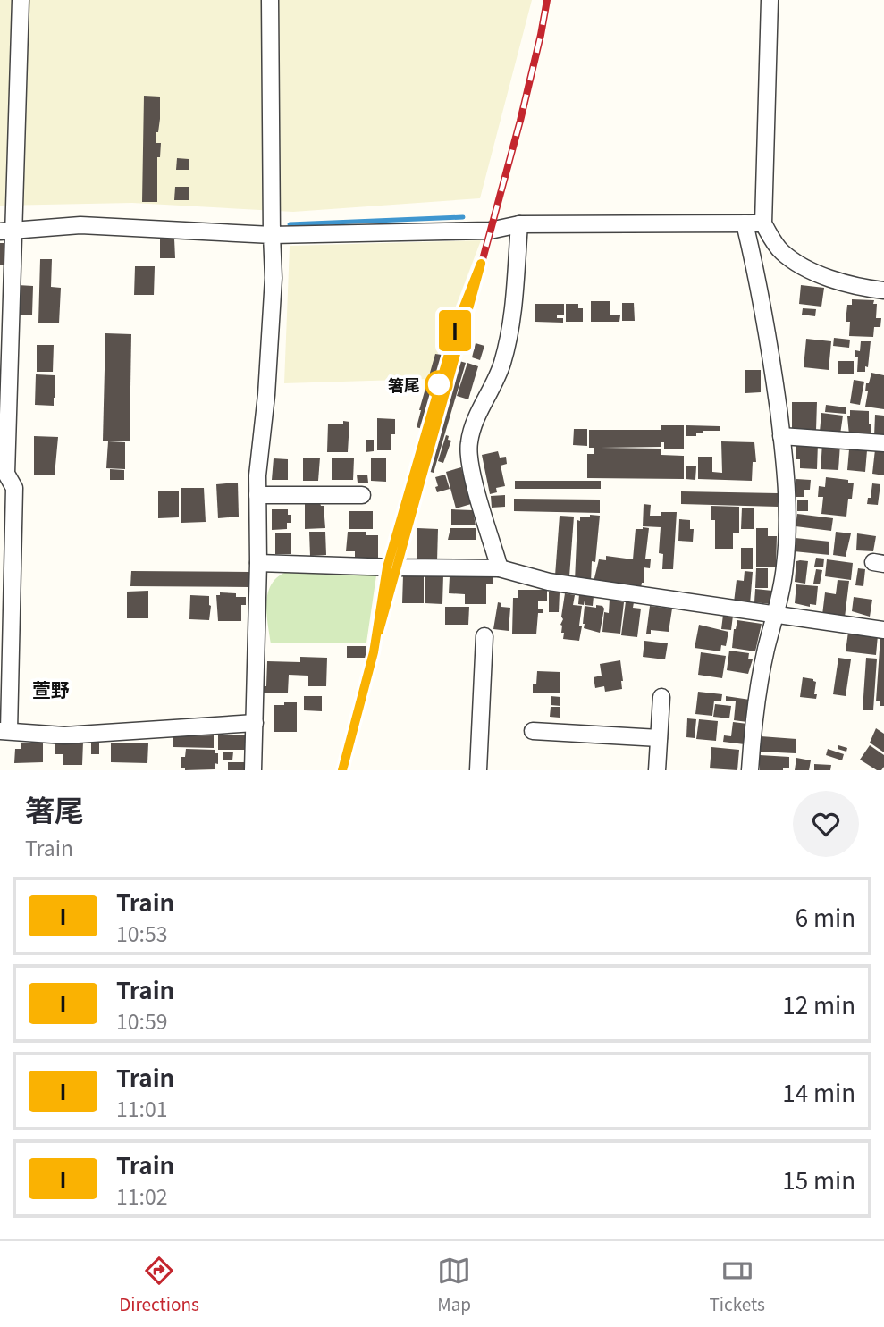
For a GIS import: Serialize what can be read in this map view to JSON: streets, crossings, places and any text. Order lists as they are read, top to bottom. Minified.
{"districts":["萱野"],"places":["箸尾"],"page":{"on_map":"I","heading":["箸尾","Train"],"list":[{"mark":"I","name":"Train","note":"10:53","value":"6 min"},{"mark":"I","name":"Train","note":"10:59","value":"12 min"},{"mark":"I","name":"Train","note":"11:01","value":"14 min"},{"mark":"I","name":"Train","note":"11:02","value":"15 min"}],"tabs":["Directions","Map","Tickets"]}}
